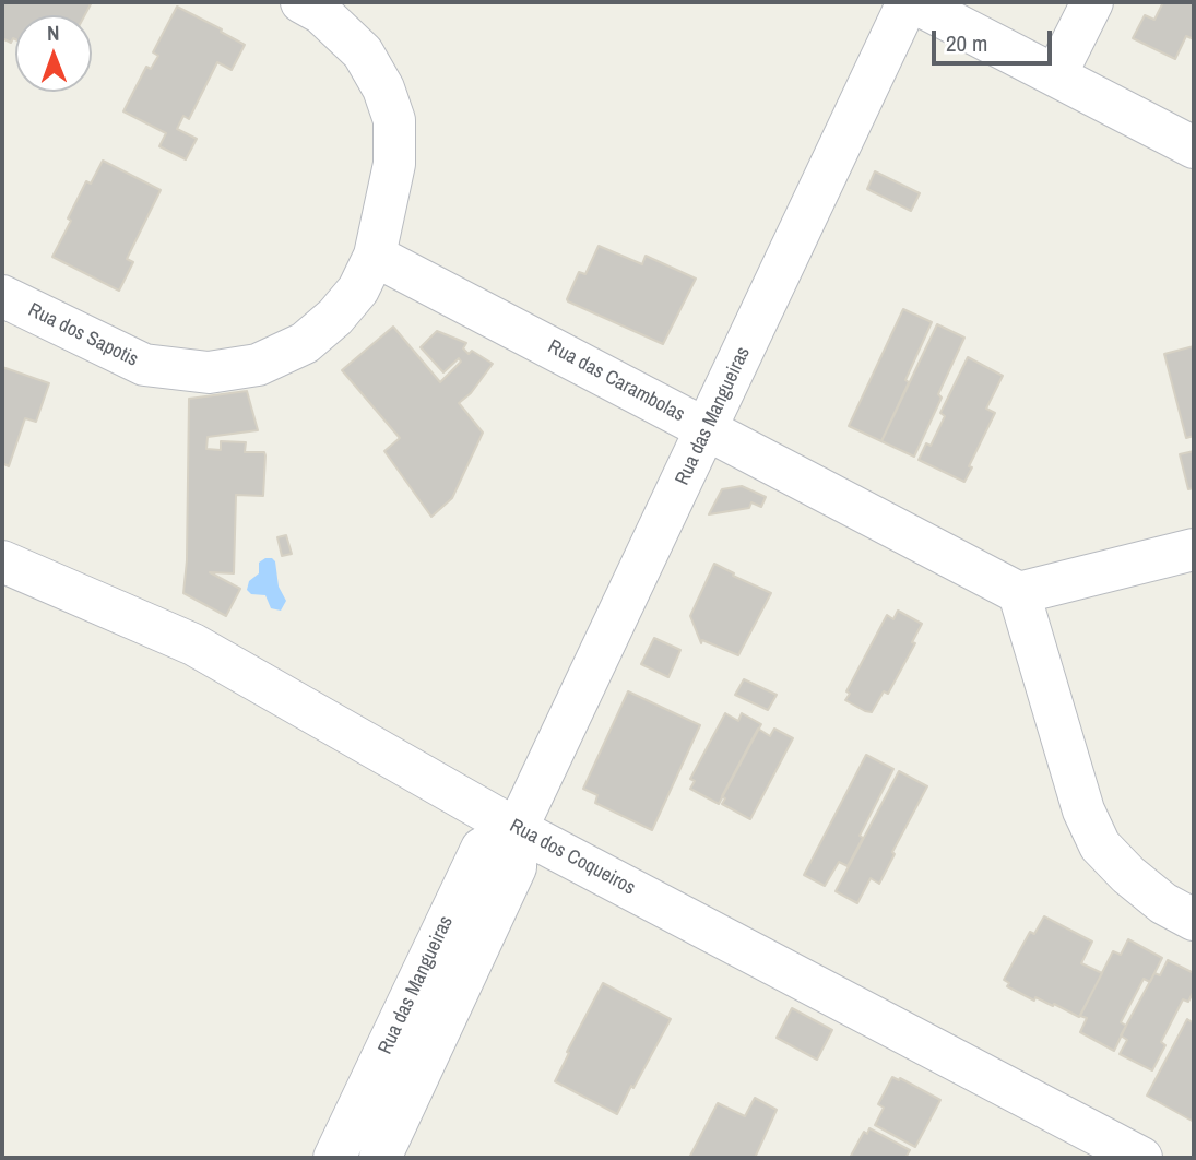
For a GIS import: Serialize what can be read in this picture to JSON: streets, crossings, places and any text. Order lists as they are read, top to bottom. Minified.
{"streets":{"street":["Rua dos Sapotis","Rua das Carambolas","Rua das Mangueiras","Rua dos Coqueiros"]},"crossings":[["Rua dos Sapotis","Rua das Carambolas"],["Rua das Carambolas","Rua das Mangueiras"],["Rua das Mangueiras","Rua dos Coqueiros"]],"scale_bar":"20 m","north":"top"}
